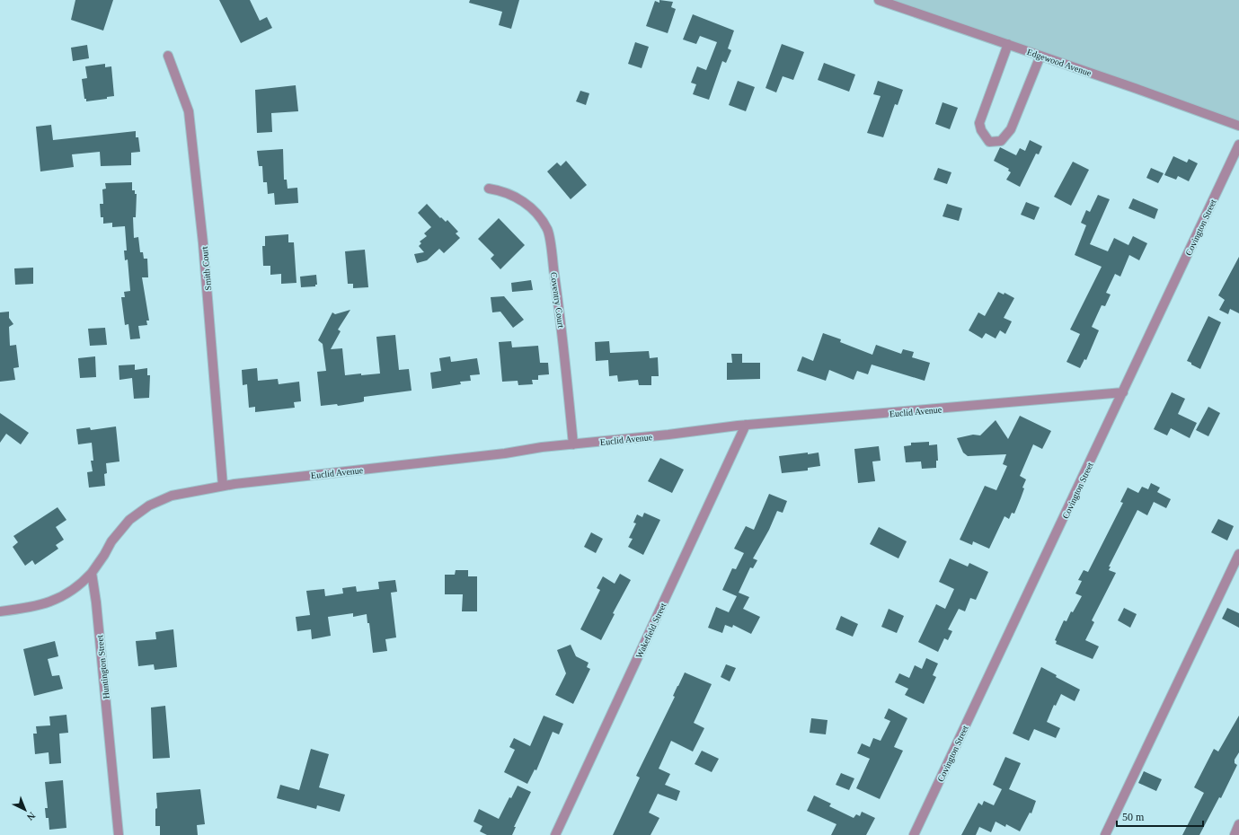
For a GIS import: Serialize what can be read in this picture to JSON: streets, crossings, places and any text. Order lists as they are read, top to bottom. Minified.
{"streets":{"street":["Edgewood Avenue","Covington Street","Smith Court","Coventry Court","Euclid Avenue","Wakefield Street","Huntington Street"]},"crossings":[["Covington Street","Euclid Avenue"],["Smith Court","Euclid Avenue"],["Coventry Court","Euclid Avenue"],["Euclid Avenue","Wakefield Street"],["Euclid Avenue","Huntington Street"]],"scale_bar":"50 m","north":"bottom right"}
